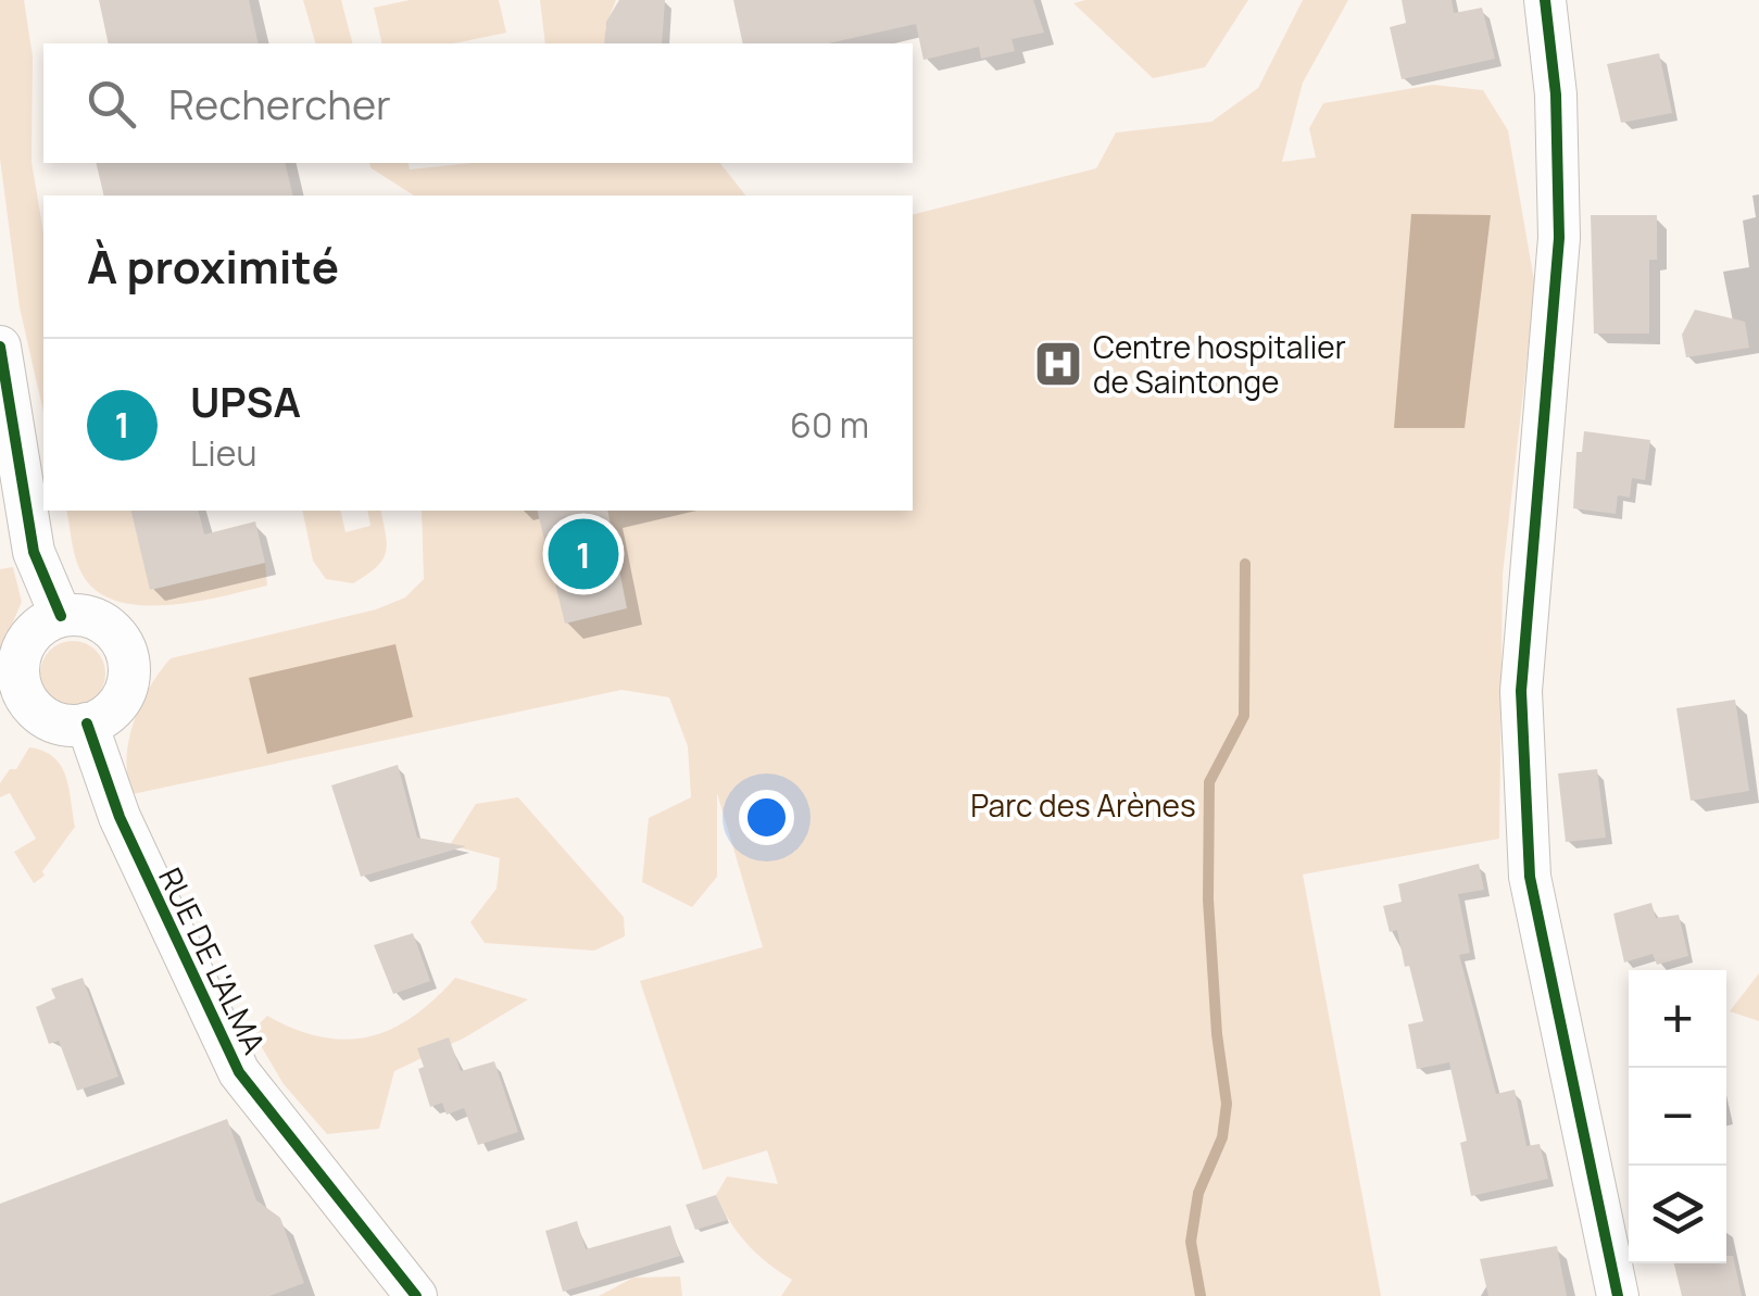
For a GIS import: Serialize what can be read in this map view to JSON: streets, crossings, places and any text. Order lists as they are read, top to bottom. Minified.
{"streets":{"street":["RUE DE L'ALMA"]},"parks":["Parc des Arènes"],"places":{"hospital":["Centre hospitalier de Saintonge"]},"page":{"search":"Rechercher","heading":"À proximité","list":[{"mark":"1","name":"UPSA","note":"Lieu","value":"60 m"}],"pins":"1","map_buttons":["+","−"]}}
